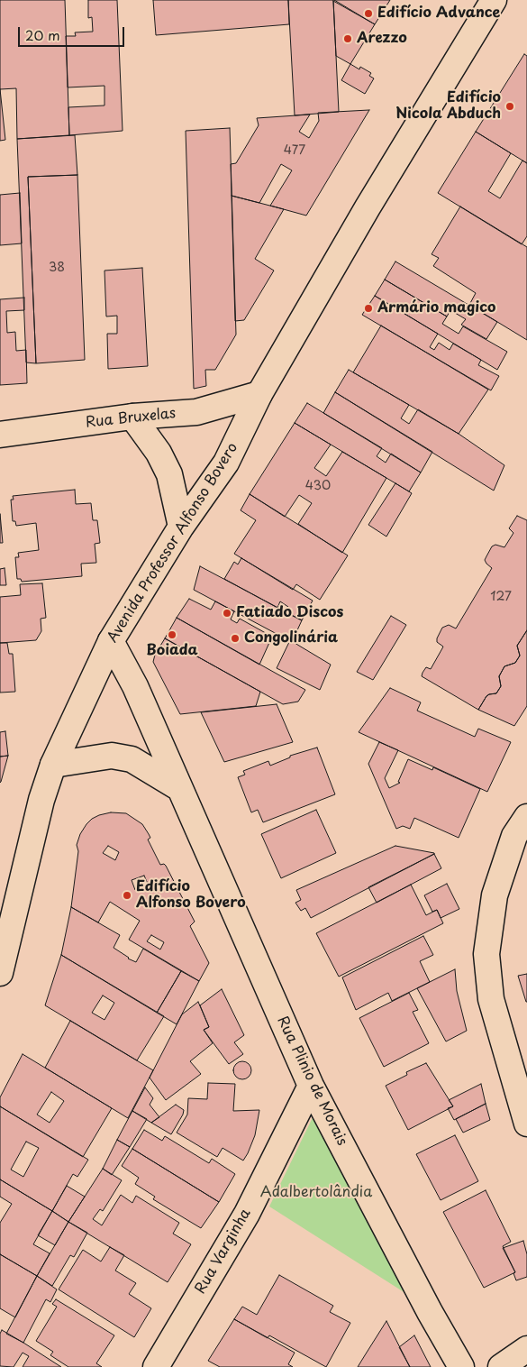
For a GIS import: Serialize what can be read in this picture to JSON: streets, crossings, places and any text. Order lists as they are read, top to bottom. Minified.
{"streets":{"street":["Rua Bruxelas","Avenida Professor Alfonso Bovero","Rua Plinio de Morais","Rua Varginha"]},"crossings":[["Rua Bruxelas","Avenida Professor Alfonso Bovero"],["Avenida Professor Alfonso Bovero","Rua Plinio de Morais"],["Rua Plinio de Morais","Rua Varginha"]],"parks":["Adalbertolândia"],"places":["Edifício Advance","Arezzo","Edifício Nicola Abduch","Armário magico","Fatiado Discos","Boiada","Congolinária","Edifício Alfonso Bovero"],"house_numbers":["477","38","430","127"],"scale_bar":"20 m"}
